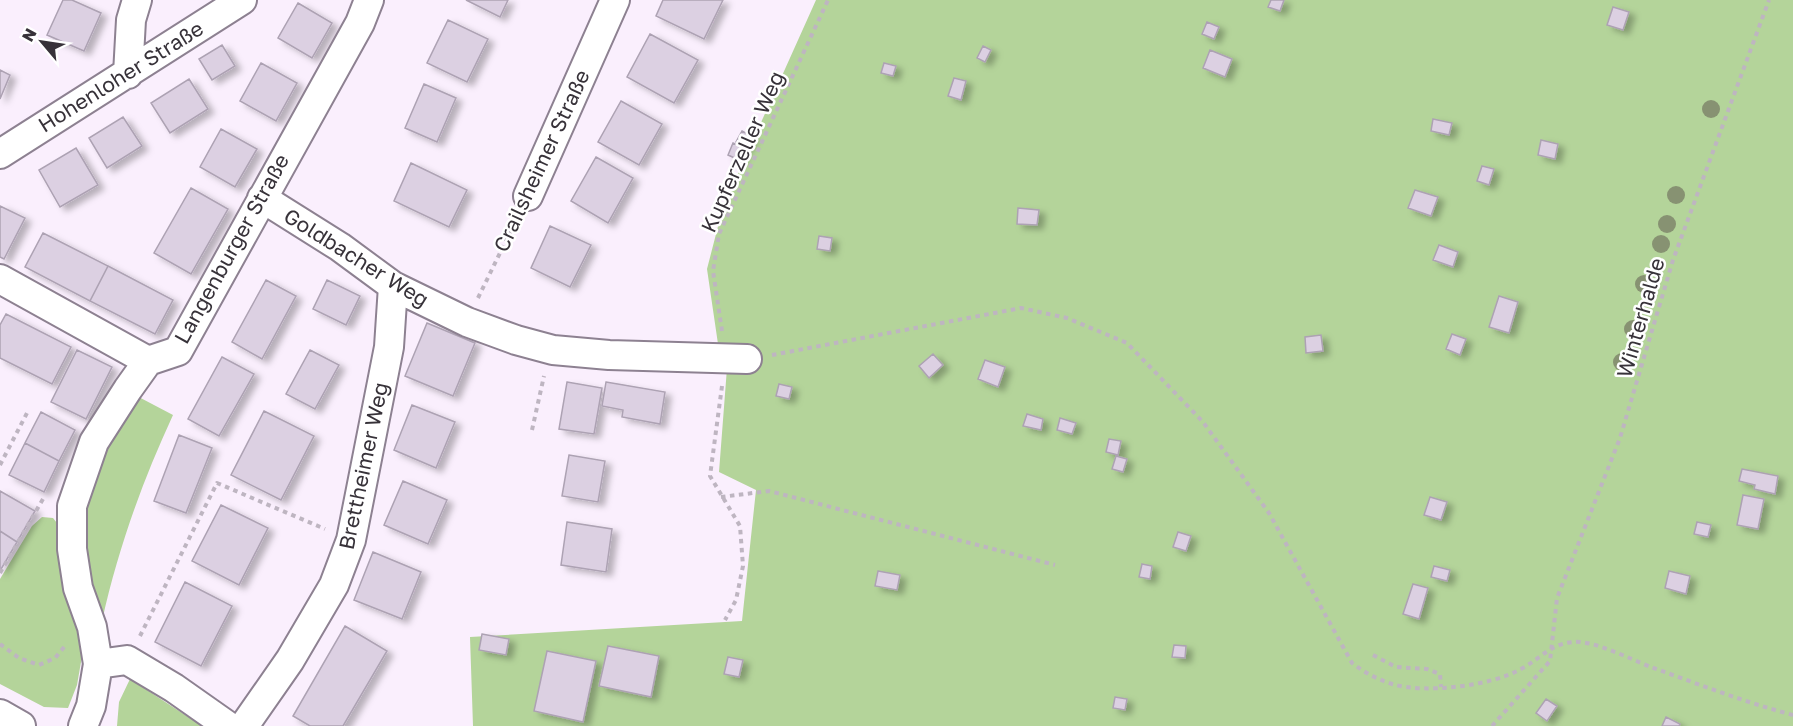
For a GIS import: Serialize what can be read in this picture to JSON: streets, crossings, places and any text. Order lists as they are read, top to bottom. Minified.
{"streets":{"street":["Hohenloher Straße","Crailsheimer Straße","Langenburger Straße","Goldbacher Weg","Brettheimer Weg"],"path":["Kupferzeller Weg","Winterhalde"]},"crossings":[["Kupferzeller Weg","Goldbacher Weg"],["Crailsheimer Straße","Goldbacher Weg"],["Langenburger Straße","Goldbacher Weg"],["Goldbacher Weg","Brettheimer Weg"]],"north":"top left"}
